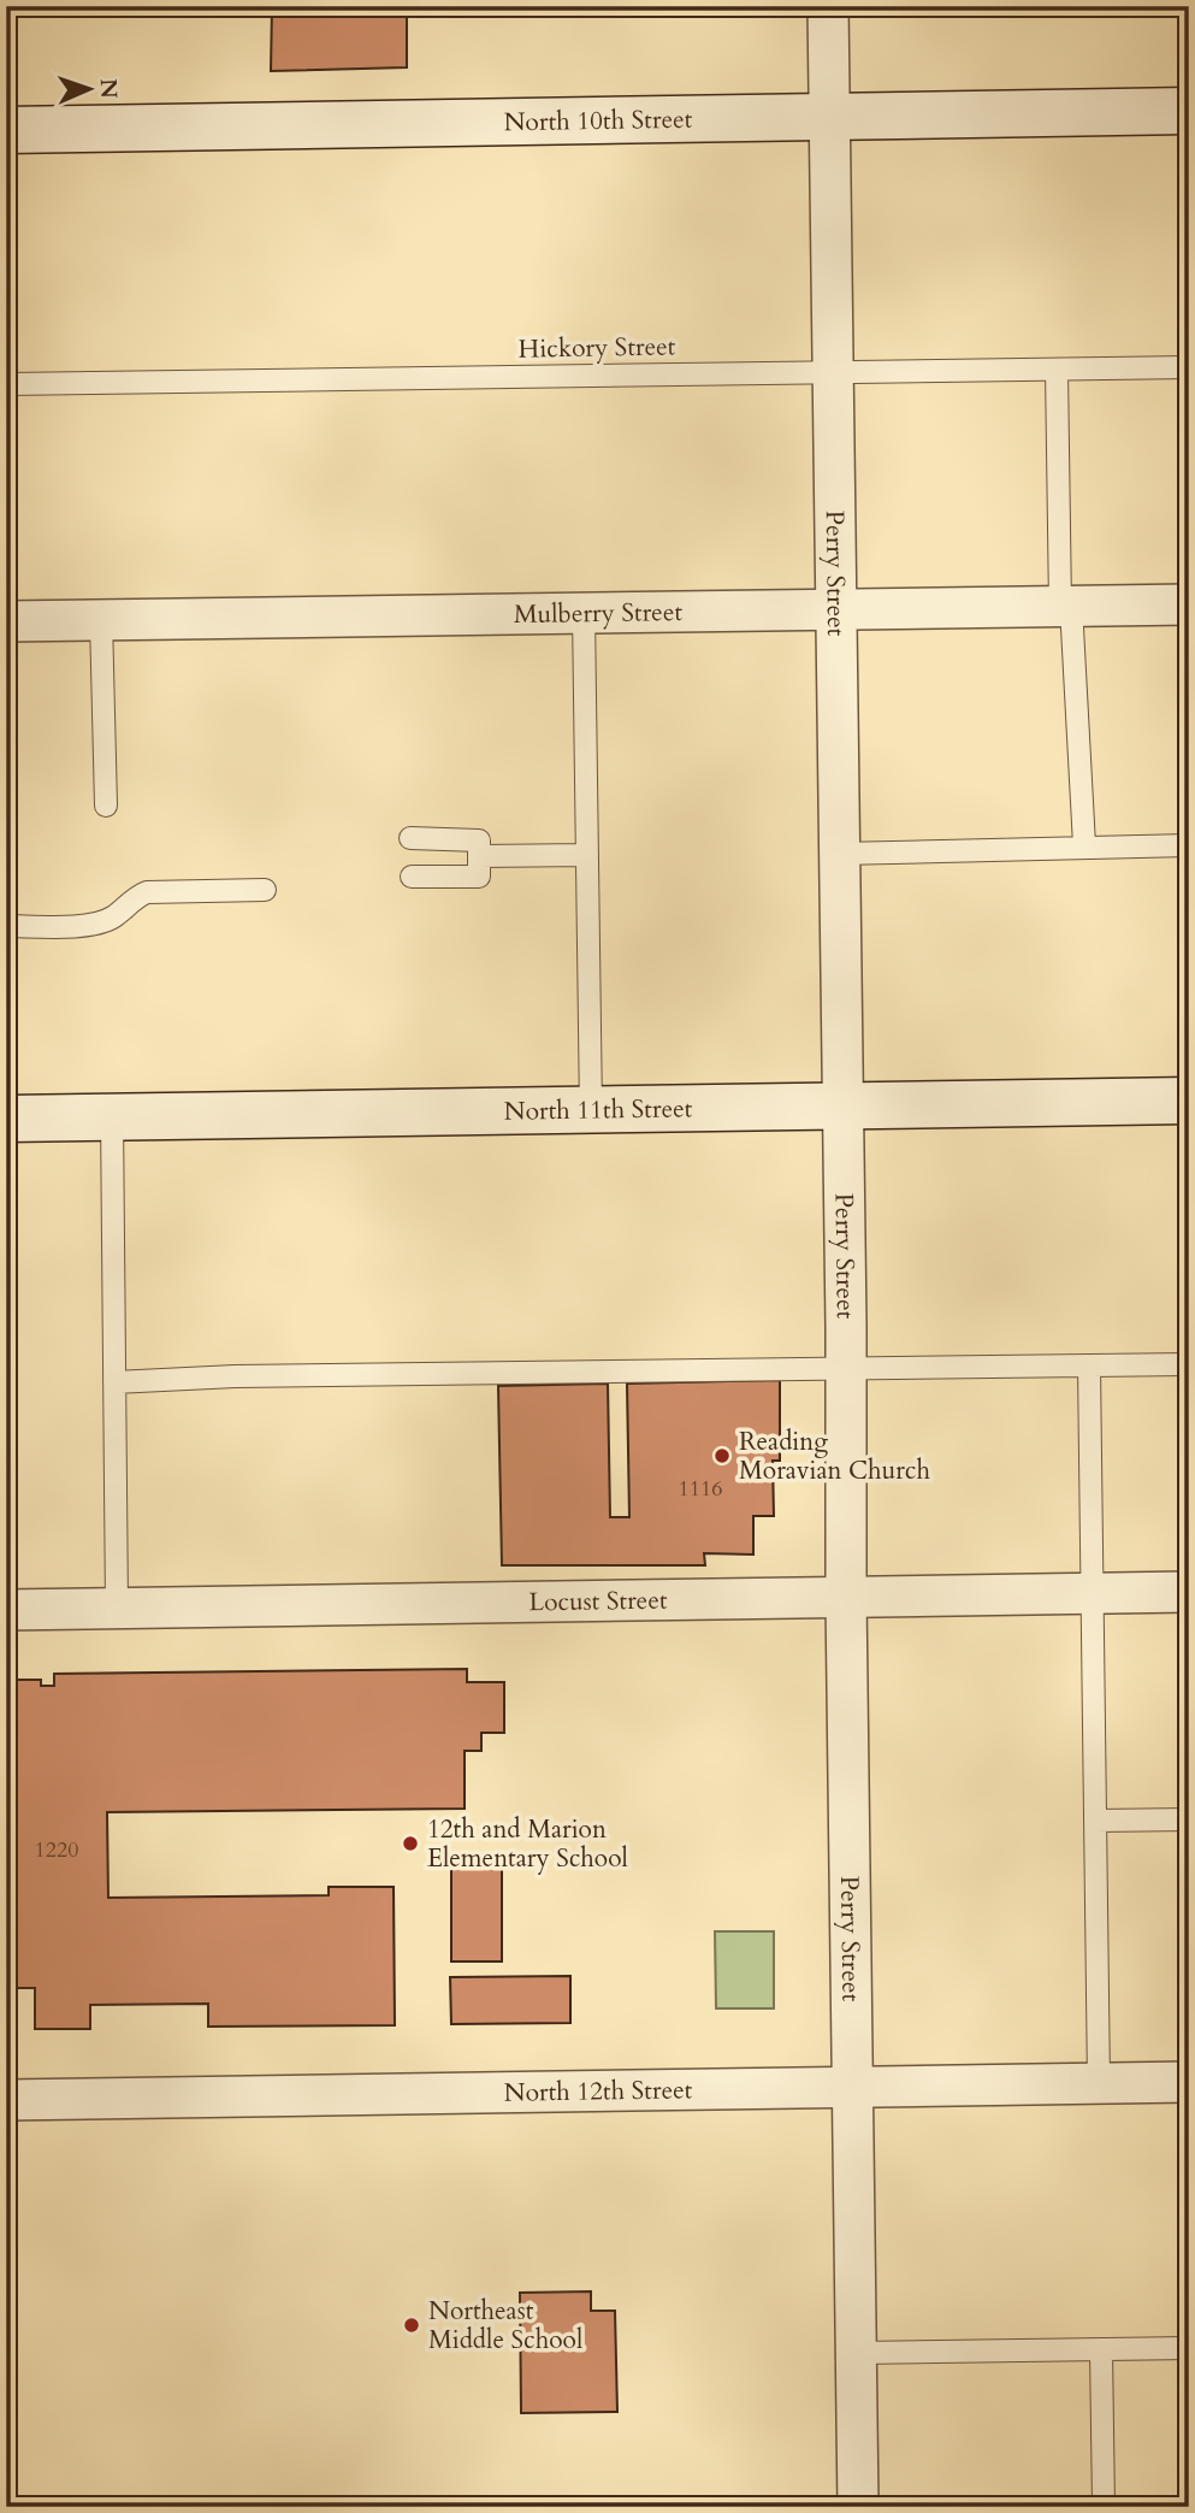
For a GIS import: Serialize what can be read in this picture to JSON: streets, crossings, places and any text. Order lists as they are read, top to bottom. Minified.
{"streets":{"street":["North 10th Street","Perry Street","Mulberry Street","North 11th Street","Locust Street","North 12th Street"],"lane":["Hickory Street"]},"crossings":[["North 10th Street","Perry Street"],["Hickory Street","Perry Street"],["Perry Street","Mulberry Street"],["Perry Street","North 11th Street"],["Perry Street","Locust Street"],["Perry Street","North 12th Street"]],"places":["Reading Moravian Church","12th and Marion Elementary School","Northeast Middle School"],"house_numbers":["1116","1220"],"north":"right"}
